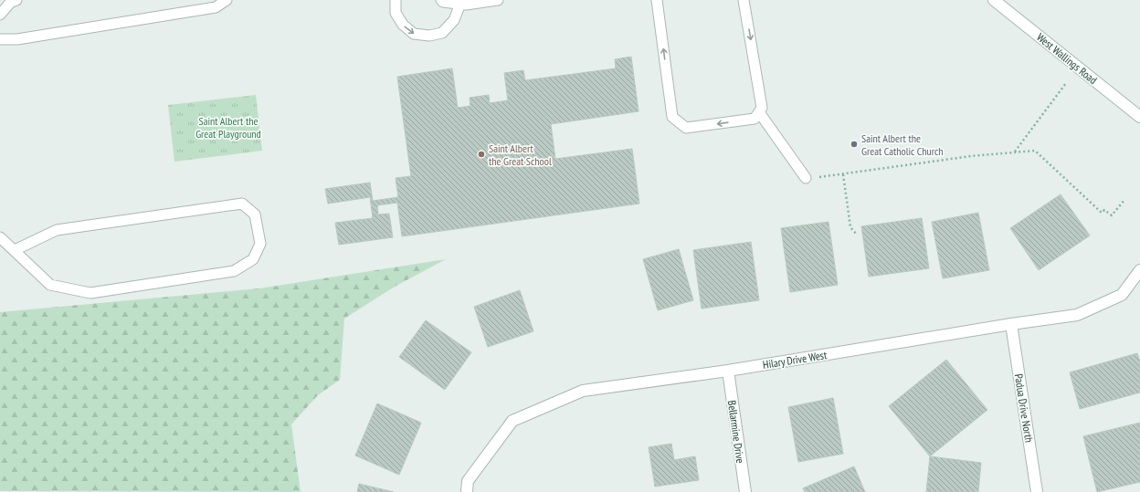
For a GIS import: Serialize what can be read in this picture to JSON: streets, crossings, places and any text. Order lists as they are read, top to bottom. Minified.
{"streets":{"street":["West Wallings Road","Hilary Drive West","Padua Drive North","Bellarmine Drive"]},"crossings":[["Hilary Drive West","Padua Drive North"],["Hilary Drive West","Bellarmine Drive"]],"parks":["Saint Albert the Great Playground"],"places":["Saint Albert the Great Catholic Church","Saint Albert the Great School"]}
